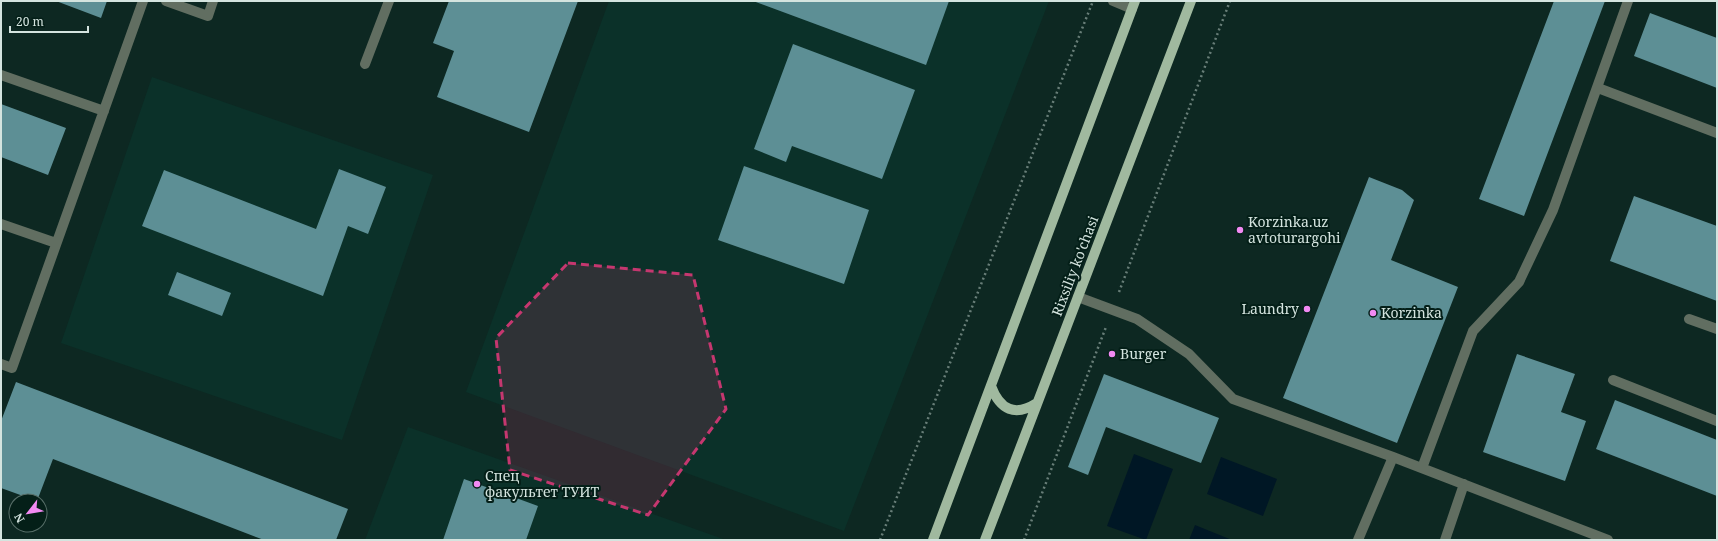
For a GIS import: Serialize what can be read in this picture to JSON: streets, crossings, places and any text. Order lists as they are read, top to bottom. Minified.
{"streets":{"main road":["Rixsiliy ko'chasi"]},"places":["Korzinka.uz avtoturargohi","Laundry","Korzinka","Burger","Спец факультет ТУИТ"],"scale_bar":"20 m","north":"bottom left"}
